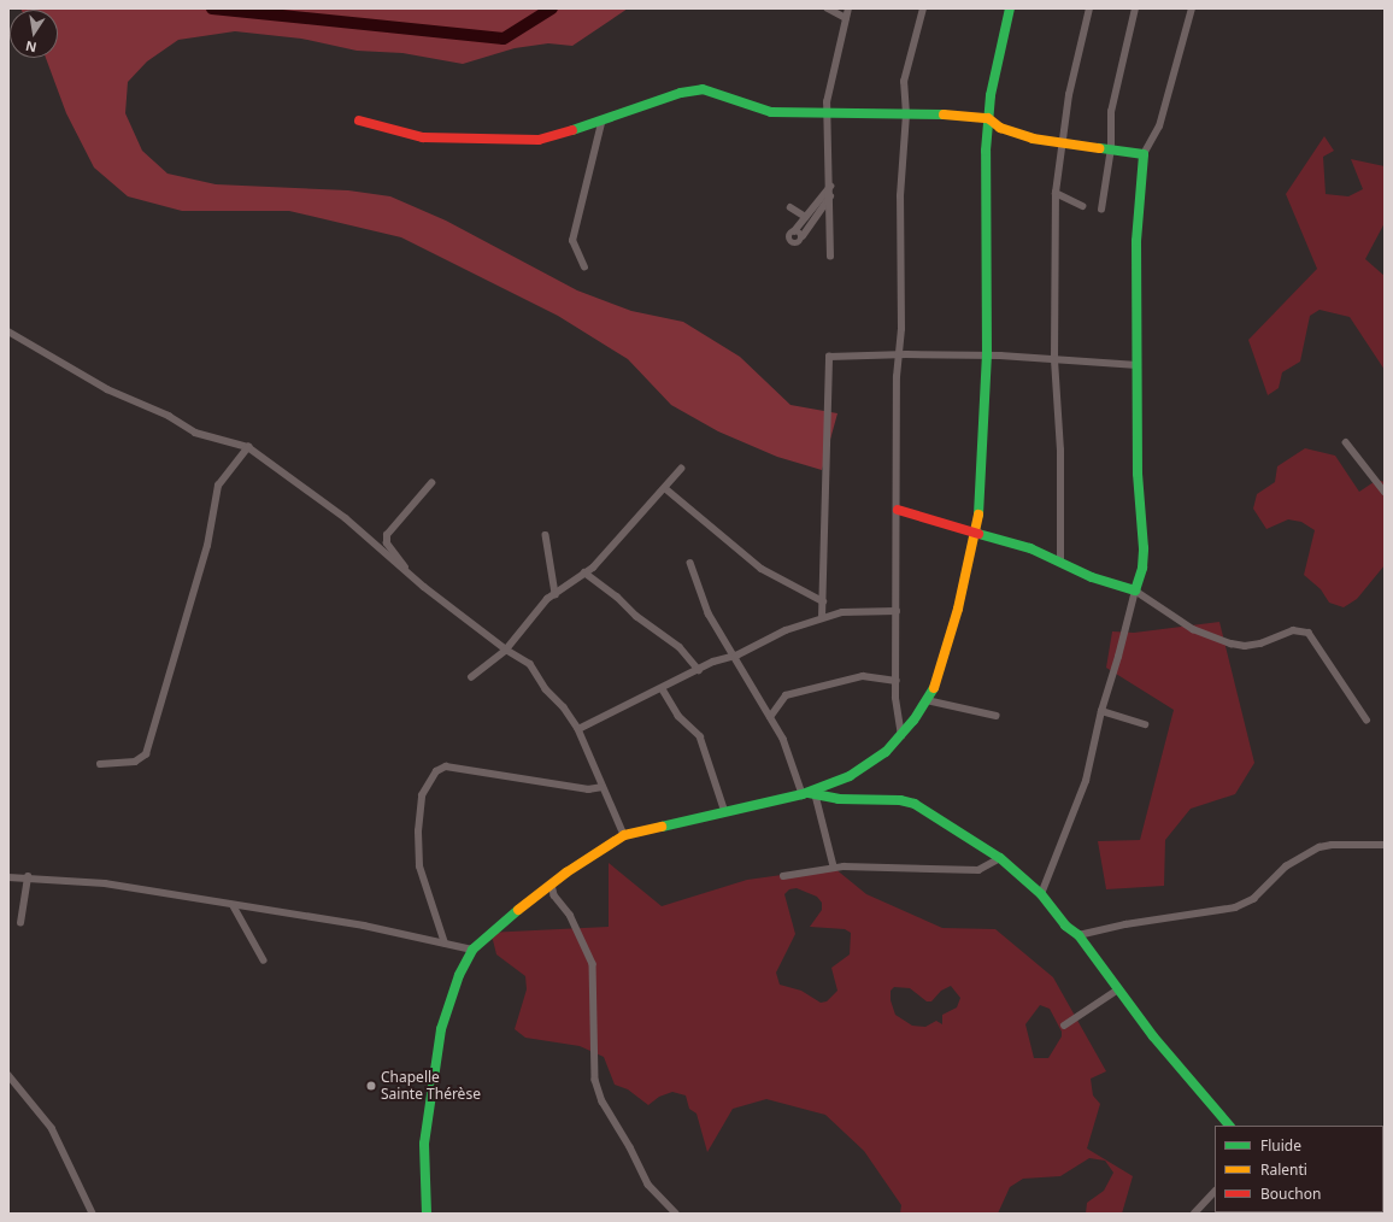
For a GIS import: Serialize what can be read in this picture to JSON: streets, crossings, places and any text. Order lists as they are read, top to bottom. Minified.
{"places":["Chapelle Sainte Thérèse"],"legend":["Fluide","Ralenti","Bouchon"],"north":"bottom"}
